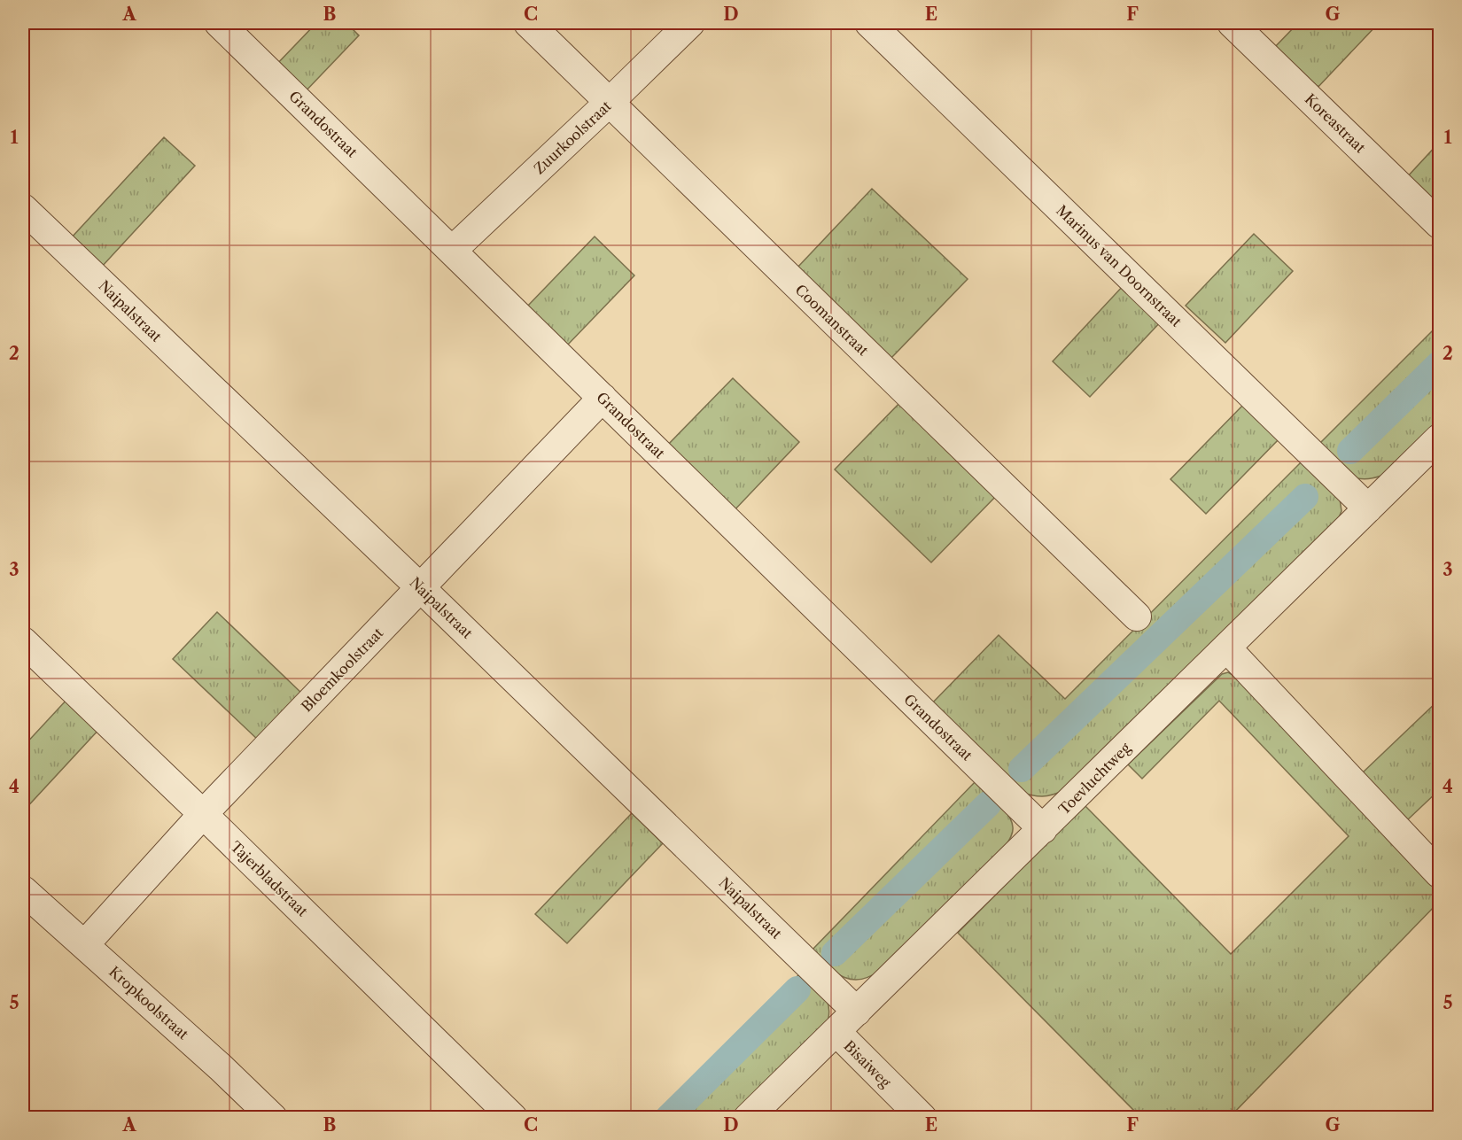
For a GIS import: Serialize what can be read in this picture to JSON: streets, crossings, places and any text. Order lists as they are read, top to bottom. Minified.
{"streets":{"street":["Koreastraat","Grandostraat","Zuurkoolstraat","Marinus van Doornstraat","Naipalstraat","Coomanstraat","Bloemkoolstraat","Toevluchtweg","Tajerbladstraat","Kropkoolstraat","Bisaiweg"]},"crossings":[["Grandostraat","Zuurkoolstraat"],["Grandostraat","Bloemkoolstraat"],["Grandostraat","Toevluchtweg"],["Zuurkoolstraat","Coomanstraat"],["Marinus van Doornstraat","Toevluchtweg"],["Naipalstraat","Bloemkoolstraat"],["Naipalstraat","Toevluchtweg"],["Bloemkoolstraat","Tajerbladstraat"],["Bloemkoolstraat","Kropkoolstraat"],["Toevluchtweg","Bisaiweg"]],"grid":{"columns":["A","B","C","D","E","F","G"],"rows":["1","2","3","4","5"]}}
